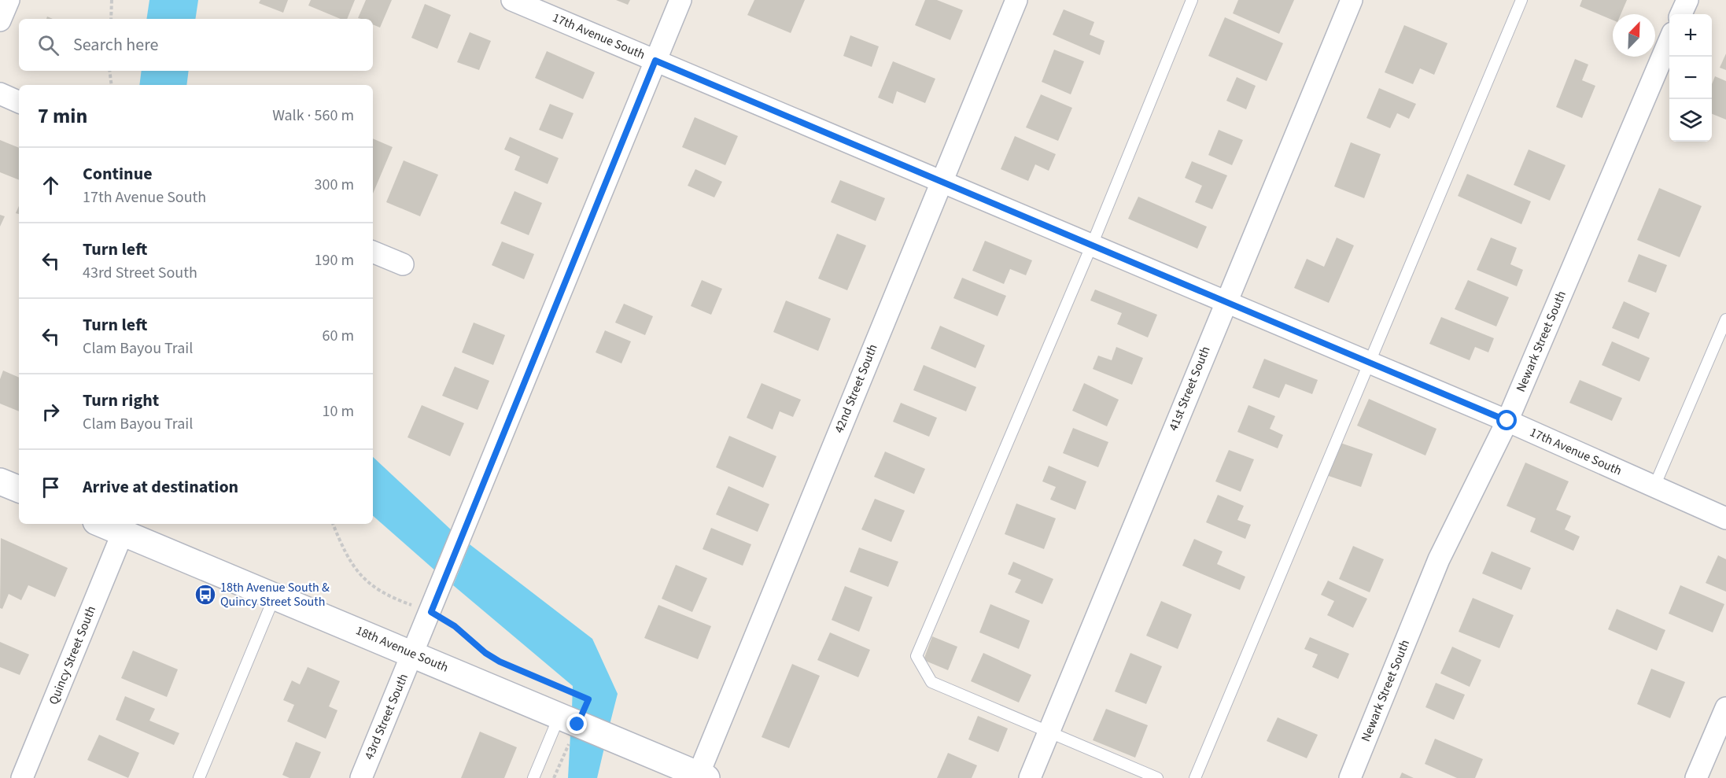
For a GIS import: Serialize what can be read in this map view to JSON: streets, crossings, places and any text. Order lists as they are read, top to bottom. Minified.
{"streets":{"street":["17th Avenue South","Newark Street South","42nd Street South","41st Street South","18th Avenue South","Quincy Street South","43rd Street South"]},"crossings":[["17th Avenue South","Newark Street South"],["17th Avenue South","42nd Street South"],["17th Avenue South","41st Street South"],["17th Avenue South","43rd Street South"],["42nd Street South","18th Avenue South"],["18th Avenue South","Quincy Street South"],["18th Avenue South","43rd Street South"]],"places":{"bus stop":["18th Avenue South & Quincy Street South"]},"north":"top right","page":{"map_buttons":["+","−"],"search":"Search here","heading":["7 min","Walk · 560 m"],"list":[["Continue","17th Avenue South","300 m"],["Turn left","43rd Street South","190 m"],["Turn left","Clam Bayou Trail","60 m"],["Turn right","Clam Bayou Trail","10 m"],"Arrive at destination"]}}
